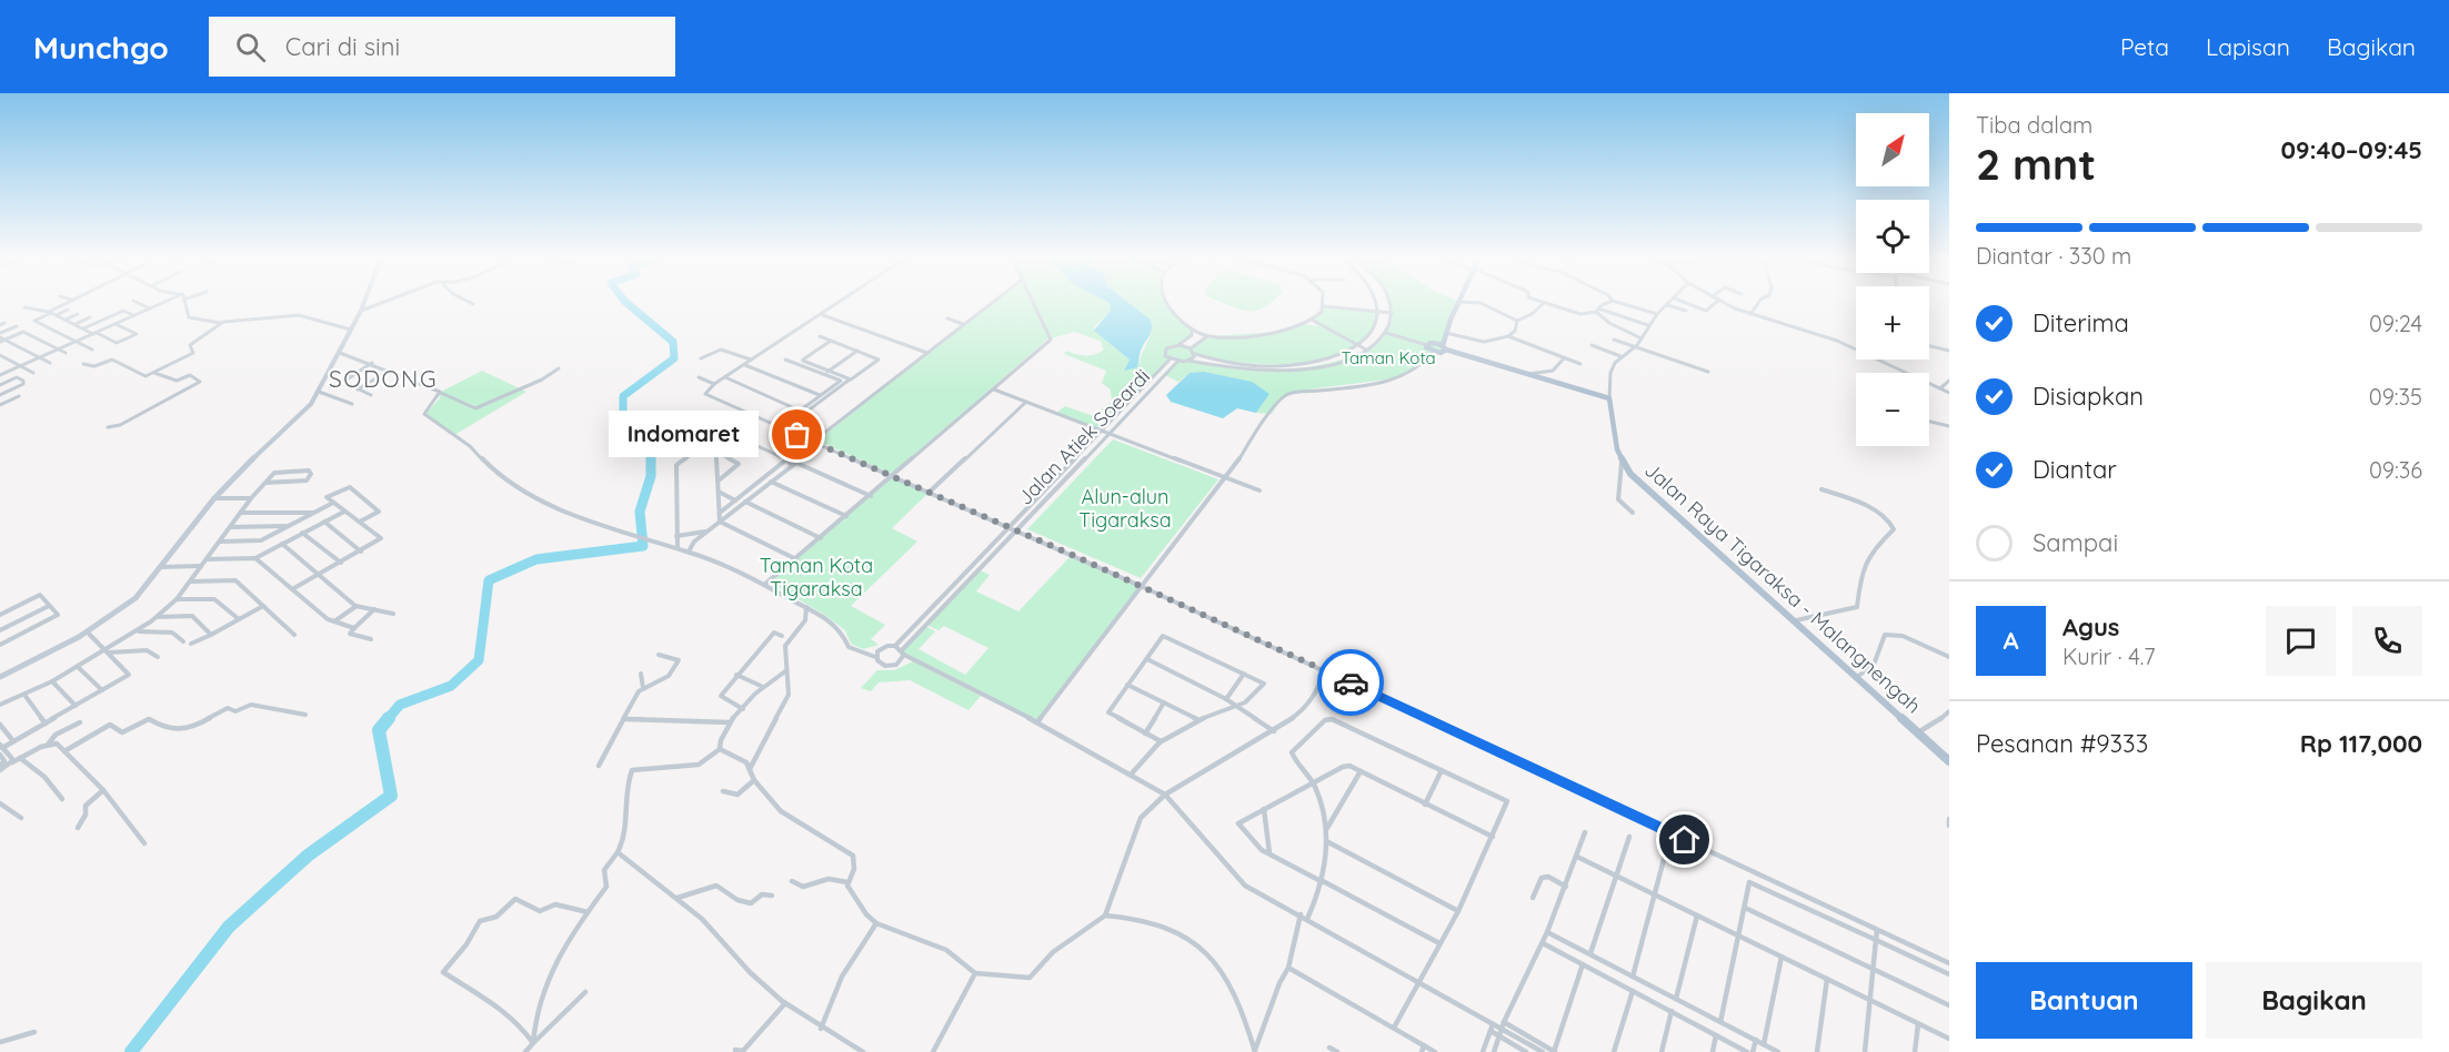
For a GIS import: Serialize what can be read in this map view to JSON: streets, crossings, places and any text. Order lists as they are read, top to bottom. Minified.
{"streets":{"main road":["Jalan Raya Tigaraksa - Malangnengah"],"street":["Jalan Atiek Soeardi"]},"districts":["SODONG"],"parks":["Taman Kota","Alun-alun Tigaraksa","Taman Kota Tigaraksa"],"places":["Indomaret"],"north":"top right","page":{"header":"Munchgo","search":"Cari di sini","nav":["Peta","Lapisan","Bagikan"],"heading":["2 mnt","Tiba dalam","09:40–09:45"],"panel":["Agus","Kurir · 4.7","Pesanan #9333","Rp 117,000"],"map_buttons":["+","−"],"bar":"Diantar · 330 m","list":[["Diterima","09:24"],["Disiapkan","09:35"],["Diantar","09:36"],"Sampai"],"bubble":"Indomaret","round":"A","buttons":["Bantuan","Bagikan"]}}
